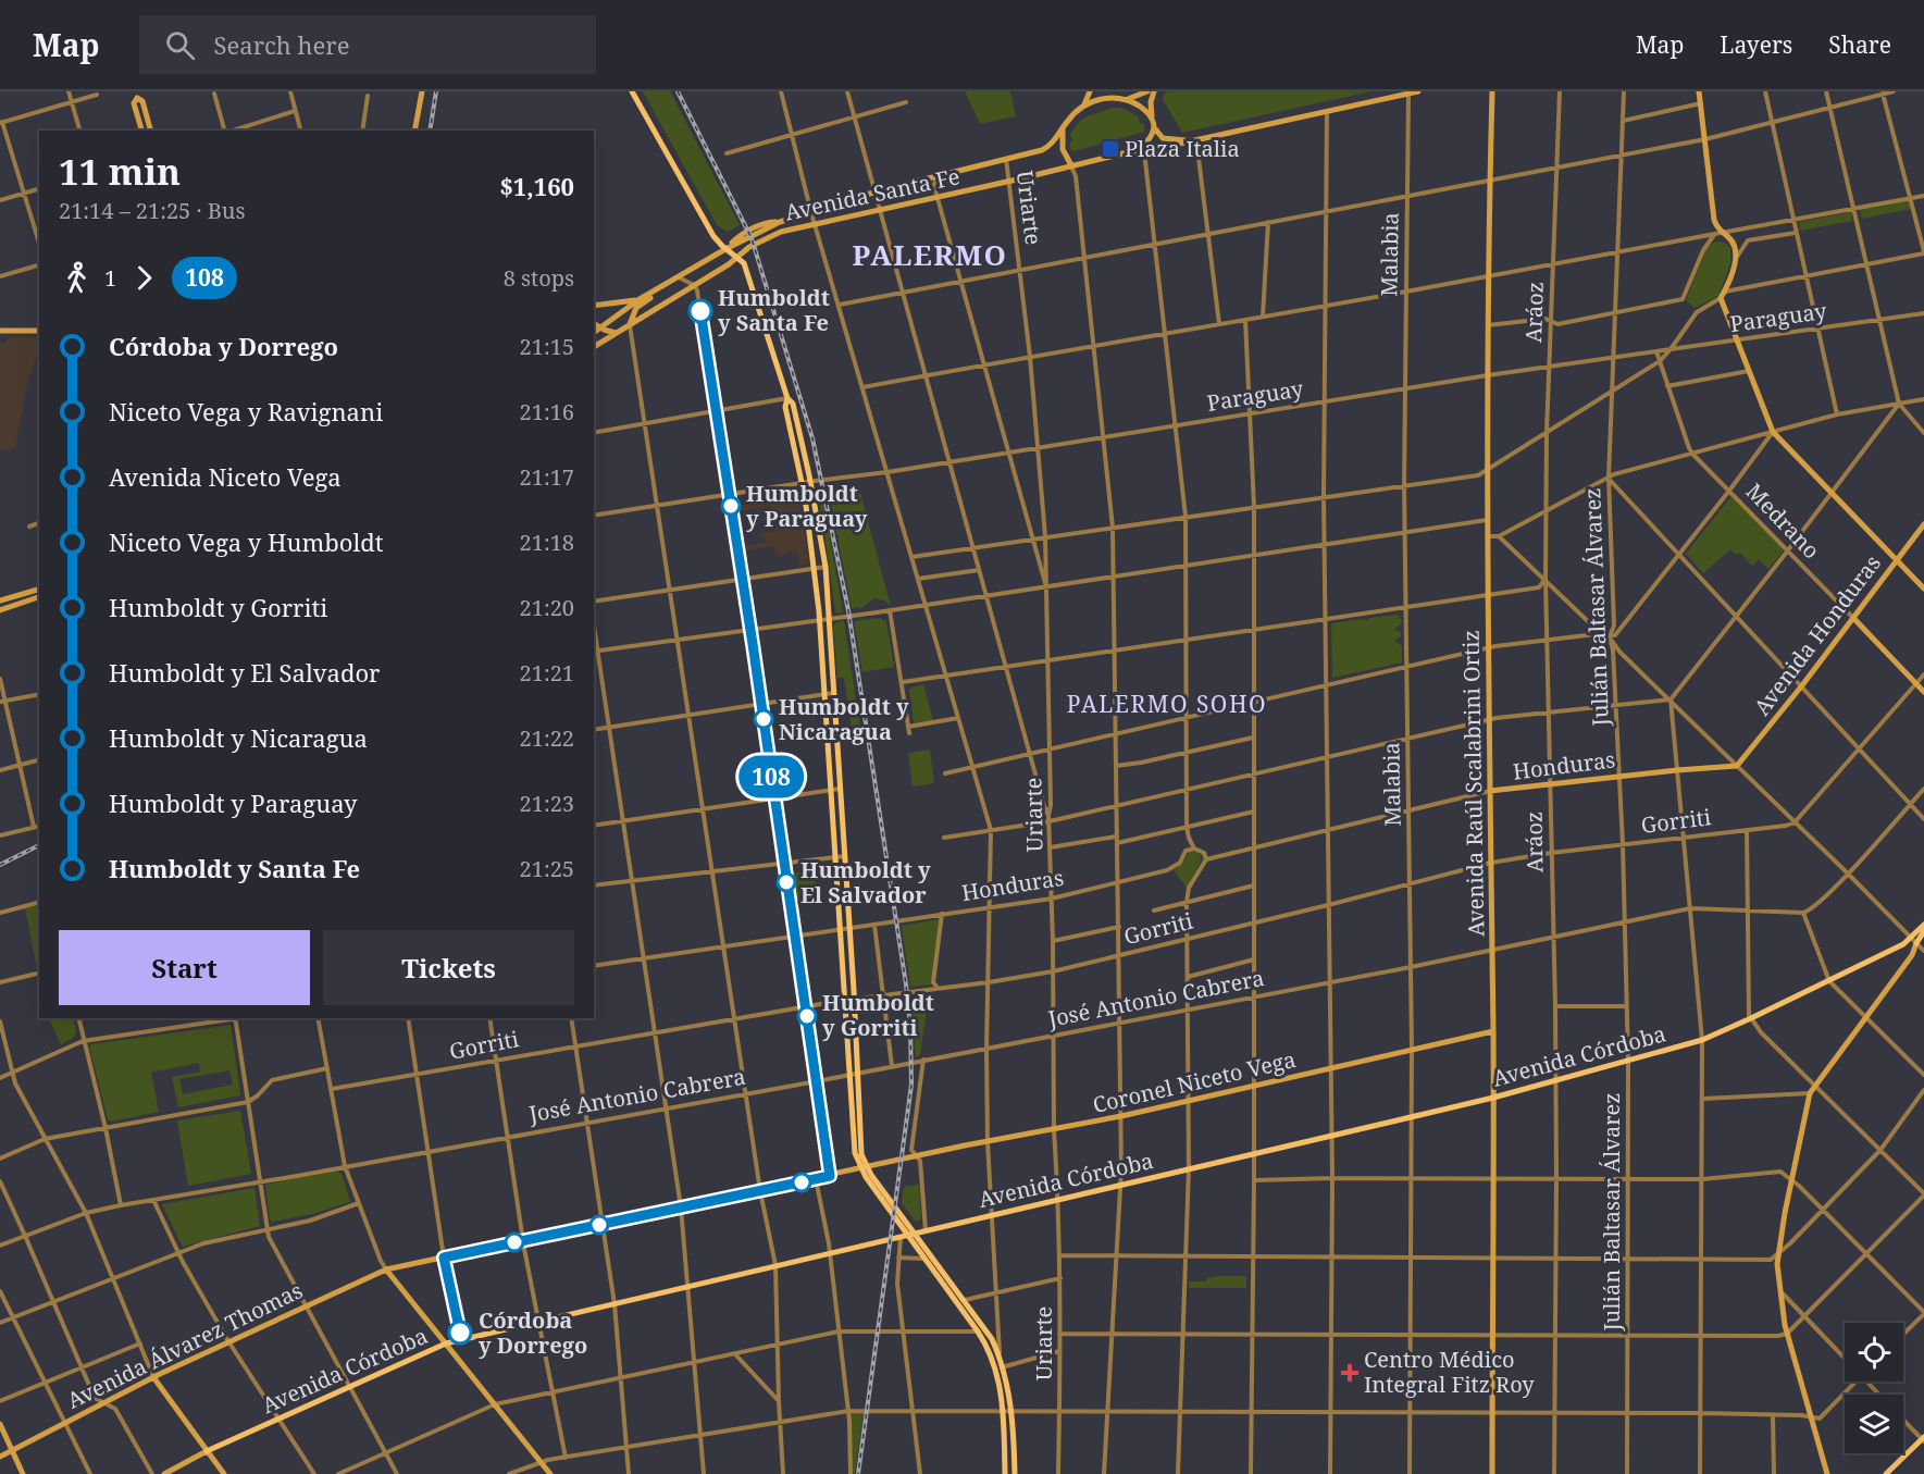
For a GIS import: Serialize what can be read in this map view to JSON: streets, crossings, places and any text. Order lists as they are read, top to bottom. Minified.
{"streets":{"main road":["Avenida Santa Fe","Medrano","Avenida Honduras","Honduras","Avenida Raúl Scalabrini Ortiz","Avenida Córdoba","Coronel Niceto Vega","Avenida Álvarez Thomas"],"street":["Uriarte","Malabia","Aráoz","Paraguay","Julián Baltasar Álvarez","Gorriti","José Antonio Cabrera"]},"crossings":[["Avenida Santa Fe","Uriarte"],["Avenida Santa Fe","Malabia"],["Uriarte","Paraguay"],["Uriarte","Honduras"],["Uriarte","Gorriti"],["Uriarte","José Antonio Cabrera"],["Uriarte","Avenida Córdoba"],["Uriarte","Coronel Niceto Vega"],["Malabia","Paraguay"],["Malabia","Honduras"],["Malabia","Gorriti"],["Malabia","José Antonio Cabrera"],["Malabia","Avenida Córdoba"],["Malabia","Coronel Niceto Vega"],["Aráoz","Paraguay"],["Aráoz","Honduras"],["Aráoz","Gorriti"],["Aráoz","José Antonio Cabrera"],["Aráoz","Avenida Córdoba"],["Paraguay","Medrano"],["Paraguay","Julián Baltasar Álvarez"],["Paraguay","Avenida Raúl Scalabrini Ortiz"],["Medrano","Avenida Honduras"],["Julián Baltasar Álvarez","Honduras"],["Julián Baltasar Álvarez","Gorriti"],["Julián Baltasar Álvarez","José Antonio Cabrera"],["Julián Baltasar Álvarez","Avenida Córdoba"],["Avenida Honduras","Honduras"],["Honduras","Avenida Raúl Scalabrini Ortiz"],["Avenida Raúl Scalabrini Ortiz","Gorriti"],["Avenida Raúl Scalabrini Ortiz","José Antonio Cabrera"],["Avenida Raúl Scalabrini Ortiz","Avenida Córdoba"],["Avenida Raúl Scalabrini Ortiz","Coronel Niceto Vega"],["Coronel Niceto Vega","Avenida Álvarez Thomas"]],"districts":["PALERMO","PALERMO SOHO"],"places":{"transit":["Plaza Italia"],"other":["Humboldt y Santa Fe","Humboldt y Paraguay","Humboldt y Nicaragua","Humboldt y El Salvador","Humboldt y Gorriti","Córdoba y Dorrego"],"health":["Centro Médico Integral Fitz Roy"]},"lines":["bus line 108"],"page":{"header":"Map","search":"Search here","nav":["Map","Layers","Share"],"on_map":"108","heading":["11 min","21:14 – 21:25 · Bus","$1,160"],"legs":["1","108","8 stops"],"list":[{"name":"Córdoba y Dorrego","value":"21:15"},{"name":"Niceto Vega y Ravignani","value":"21:16"},{"name":"Avenida Niceto Vega","value":"21:17"},{"name":"Niceto Vega y Humboldt","value":"21:18"},{"name":"Humboldt y Gorriti","value":"21:20"},{"name":"Humboldt y El Salvador","value":"21:21"},{"name":"Humboldt y Nicaragua","value":"21:22"},{"name":"Humboldt y Paraguay","value":"21:23"},{"name":"Humboldt y Santa Fe","value":"21:25"}],"buttons":["Start","Tickets"]}}
